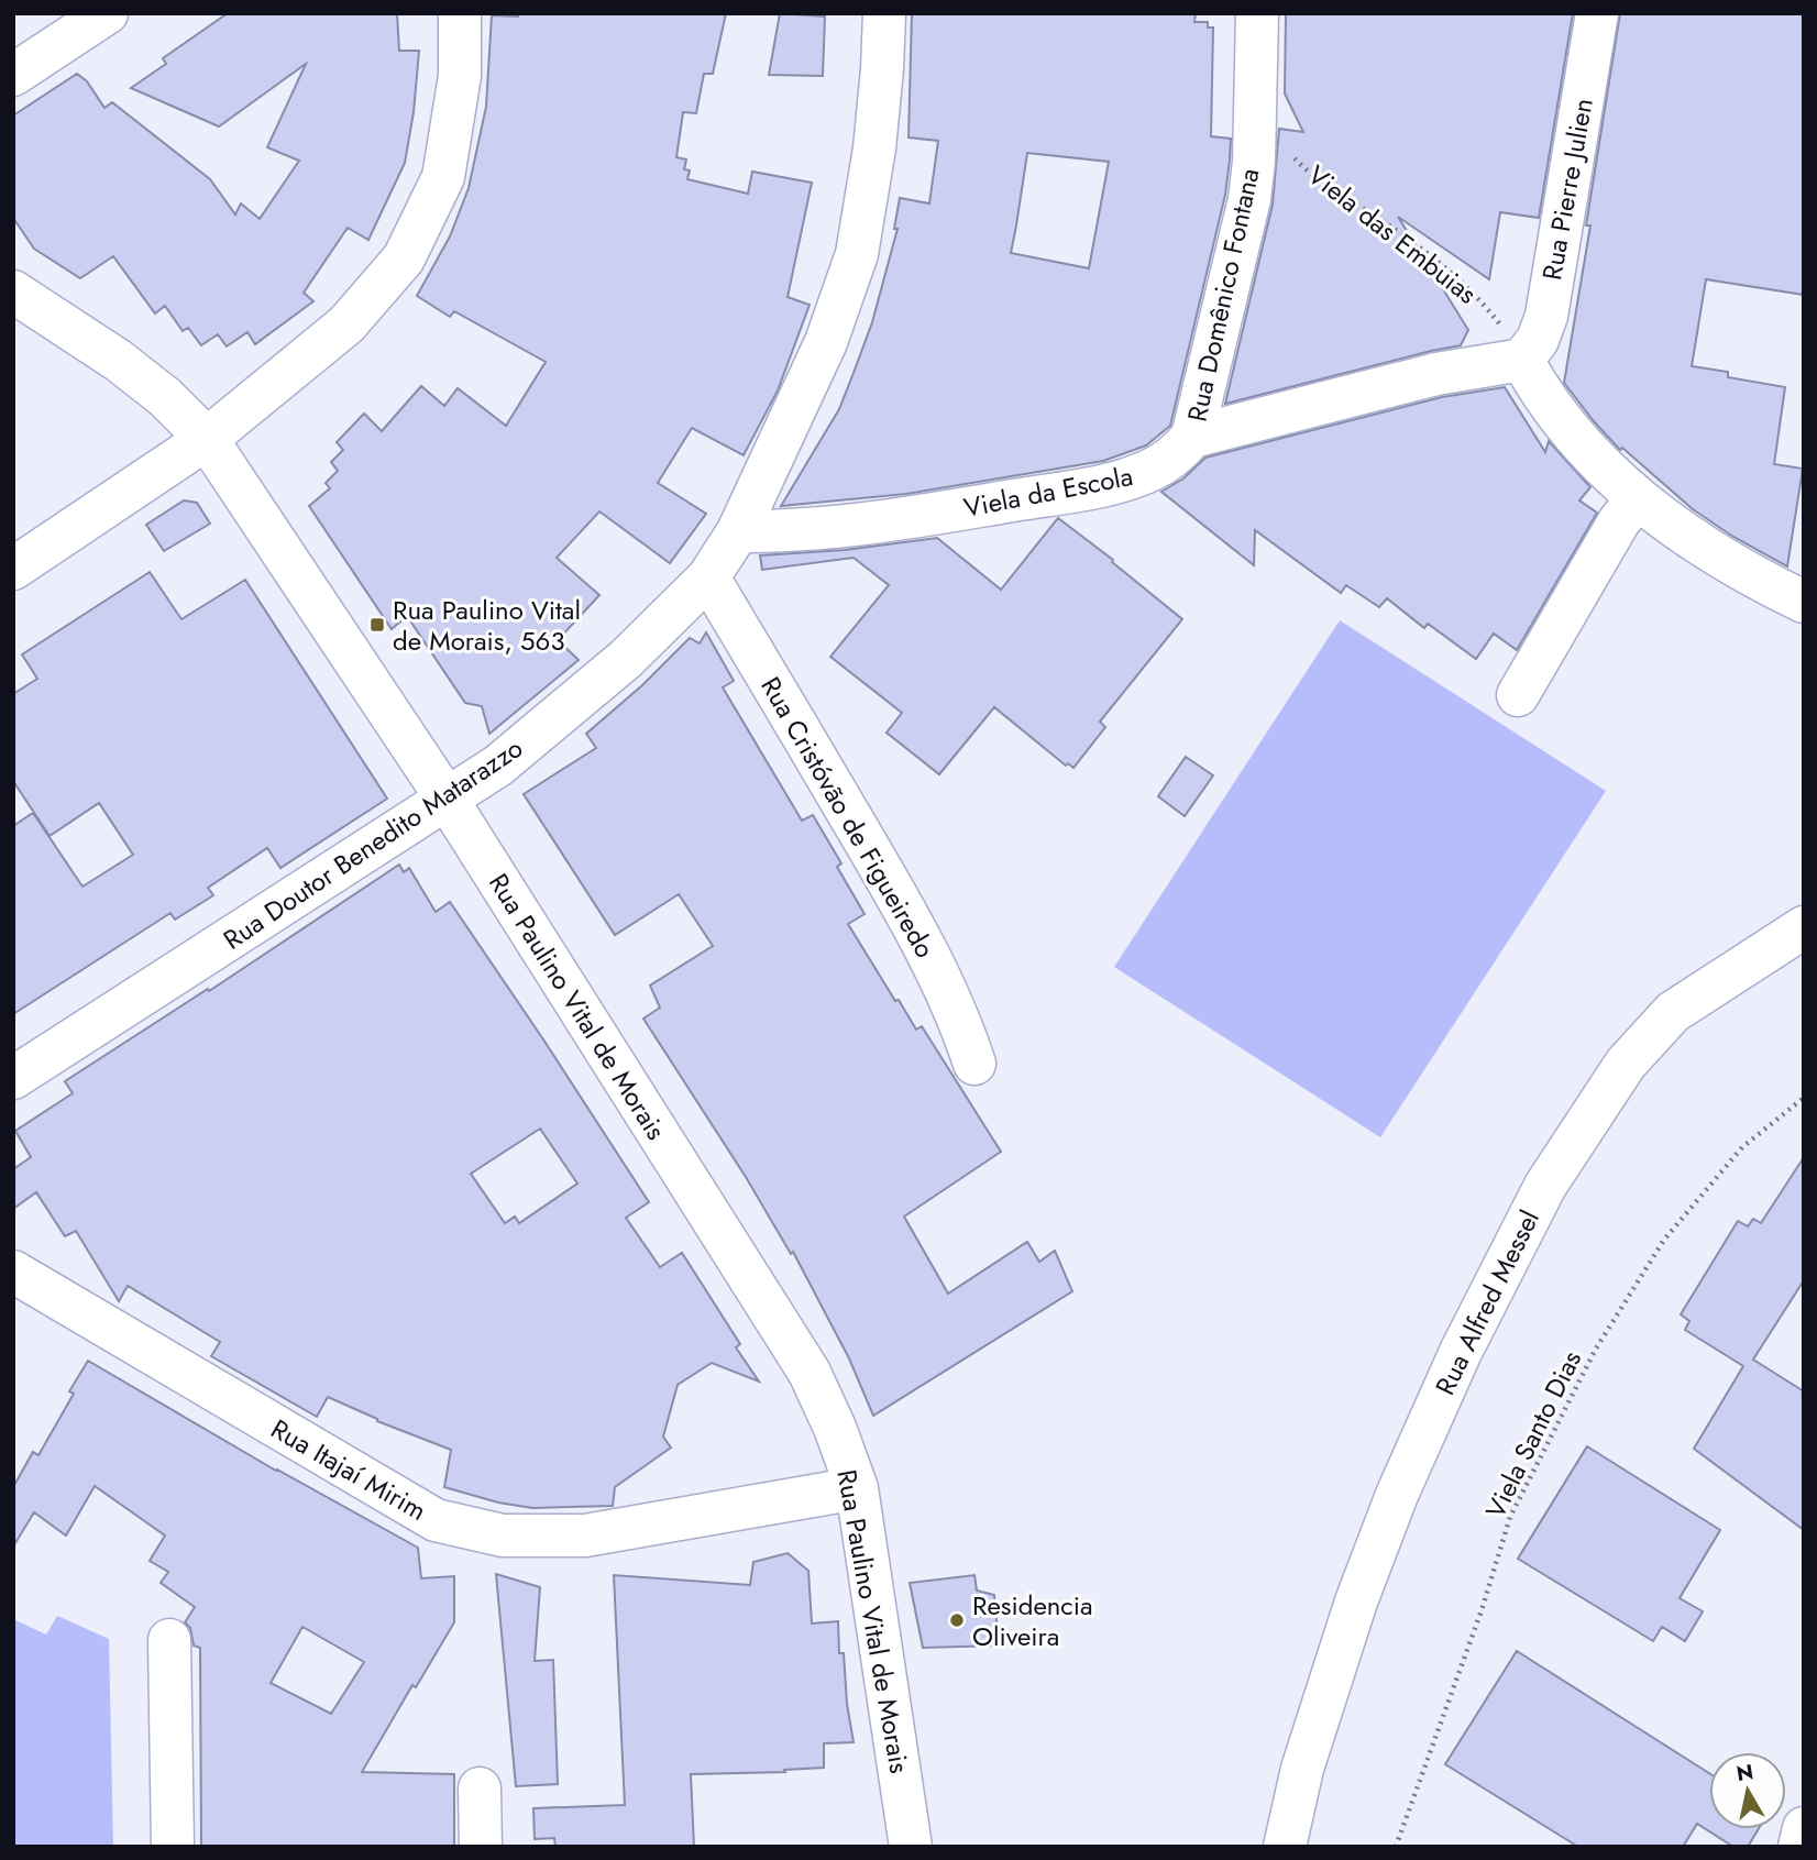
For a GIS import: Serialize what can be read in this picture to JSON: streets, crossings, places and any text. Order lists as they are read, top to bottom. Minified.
{"streets":{"street":["Rua Pierre Julien","Rua Domênico Fontana","Viela da Escola","Rua Cristóvão de Figueiredo","Rua Doutor Benedito Matarazzo","Rua Paulino Vital de Morais","Rua Alfred Messel","Rua Itajaí Mirim"],"path":["Viela das Embuias","Viela Santo Dias"]},"crossings":[["Rua Pierre Julien","Viela das Embuias"],["Rua Pierre Julien","Viela da Escola"],["Viela das Embuias","Viela da Escola"],["Rua Domênico Fontana","Viela da Escola"],["Viela da Escola","Rua Doutor Benedito Matarazzo"],["Rua Cristóvão de Figueiredo","Rua Doutor Benedito Matarazzo"],["Rua Doutor Benedito Matarazzo","Rua Paulino Vital de Morais"],["Rua Paulino Vital de Morais","Rua Itajaí Mirim"]],"places":{"transit":["Rua Paulino Vital de Morais, 563"],"other":["Residencia Oliveira"]},"north":"top"}
